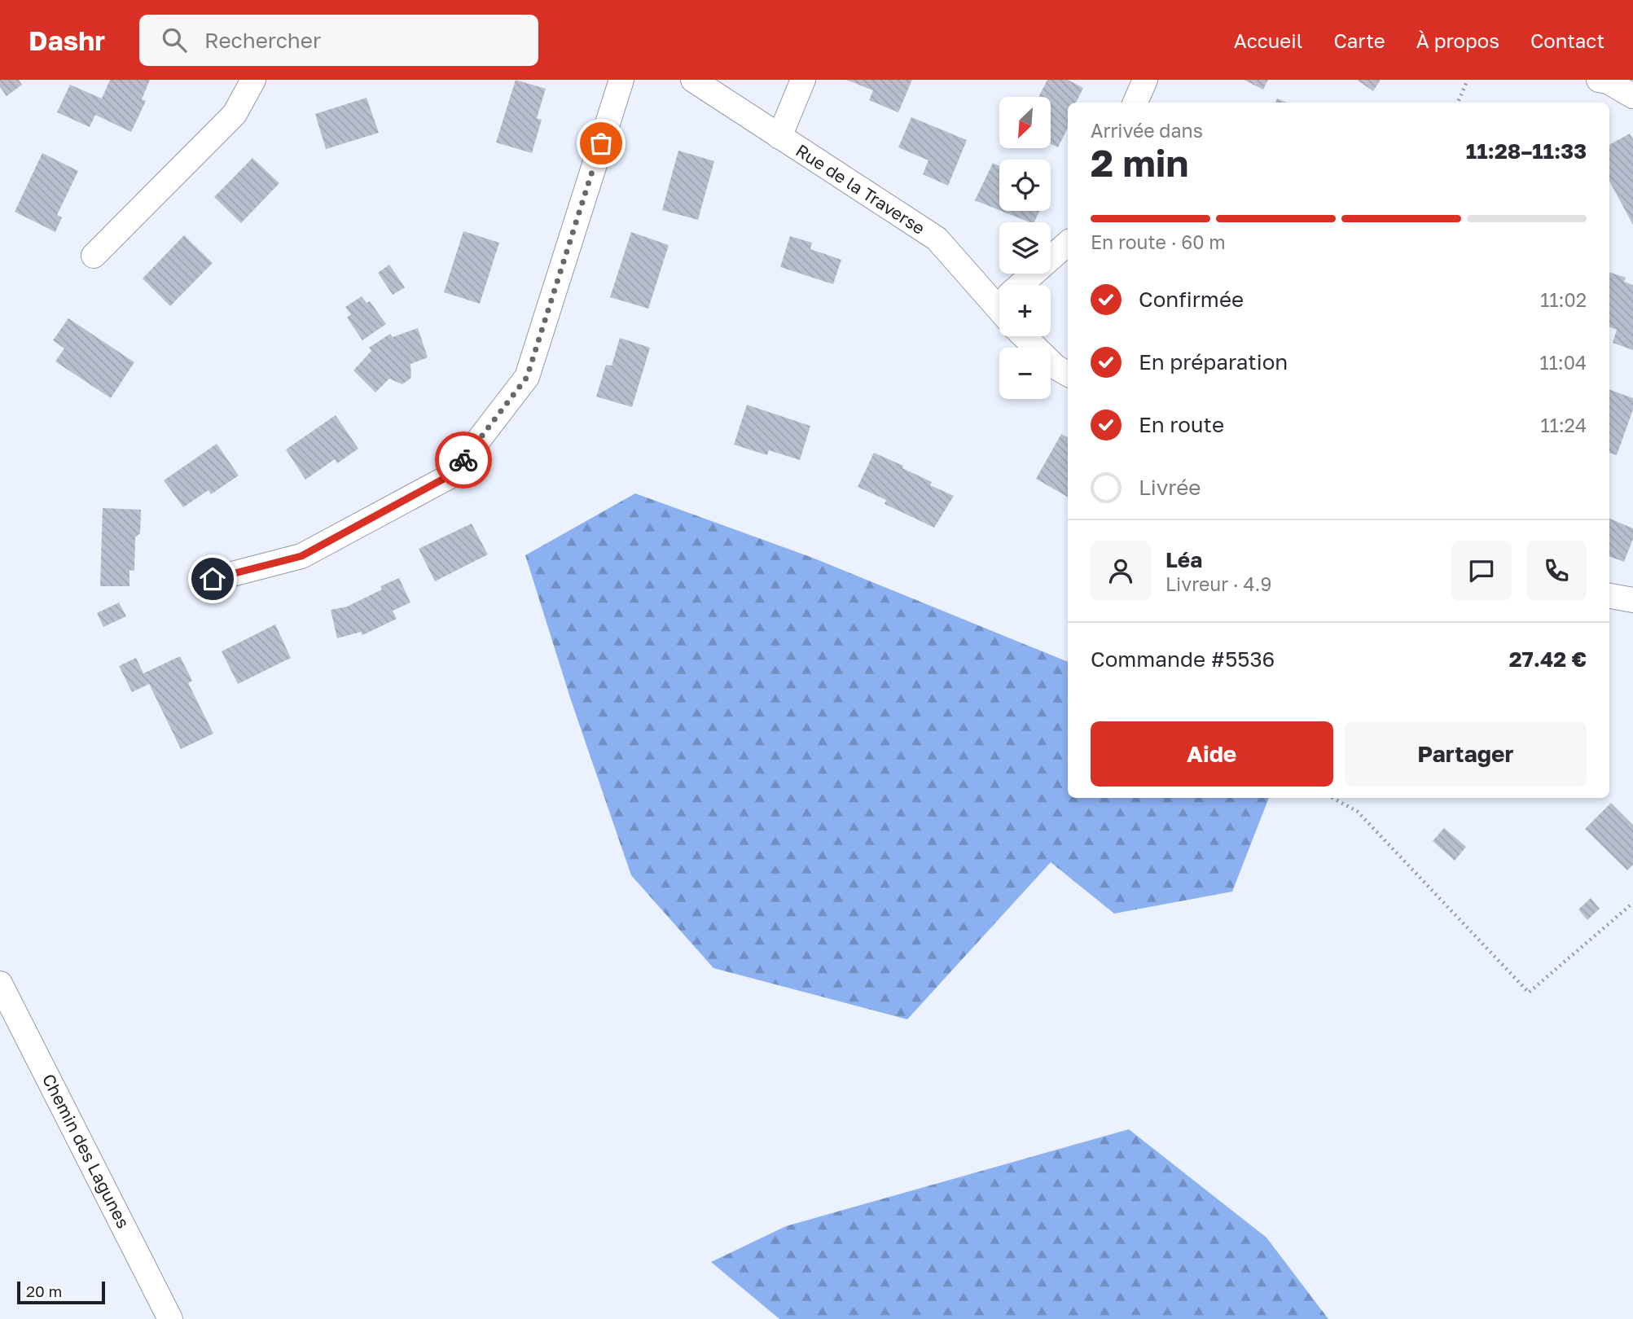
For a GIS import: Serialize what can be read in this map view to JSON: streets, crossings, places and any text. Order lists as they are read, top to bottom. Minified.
{"streets":{"street":["Rue de la Traverse","Chemin des Lagunes"]},"scale_bar":"20 m","north":"bottom left","page":{"header":"Dashr","search":"Rechercher","nav":["Accueil","Carte","À propos","Contact"],"map_buttons":["+","−"],"heading":["2 min","Arrivée dans","11:28–11:33"],"panel":["Léa","Livreur · 4.9","Commande #5536","27.42 €"],"bar":"En route · 60 m","list":[["Confirmée","11:02"],["En préparation","11:04"],["En route","11:24"],"Livrée"],"buttons":["Aide","Partager"],"scale":"20 m"}}
